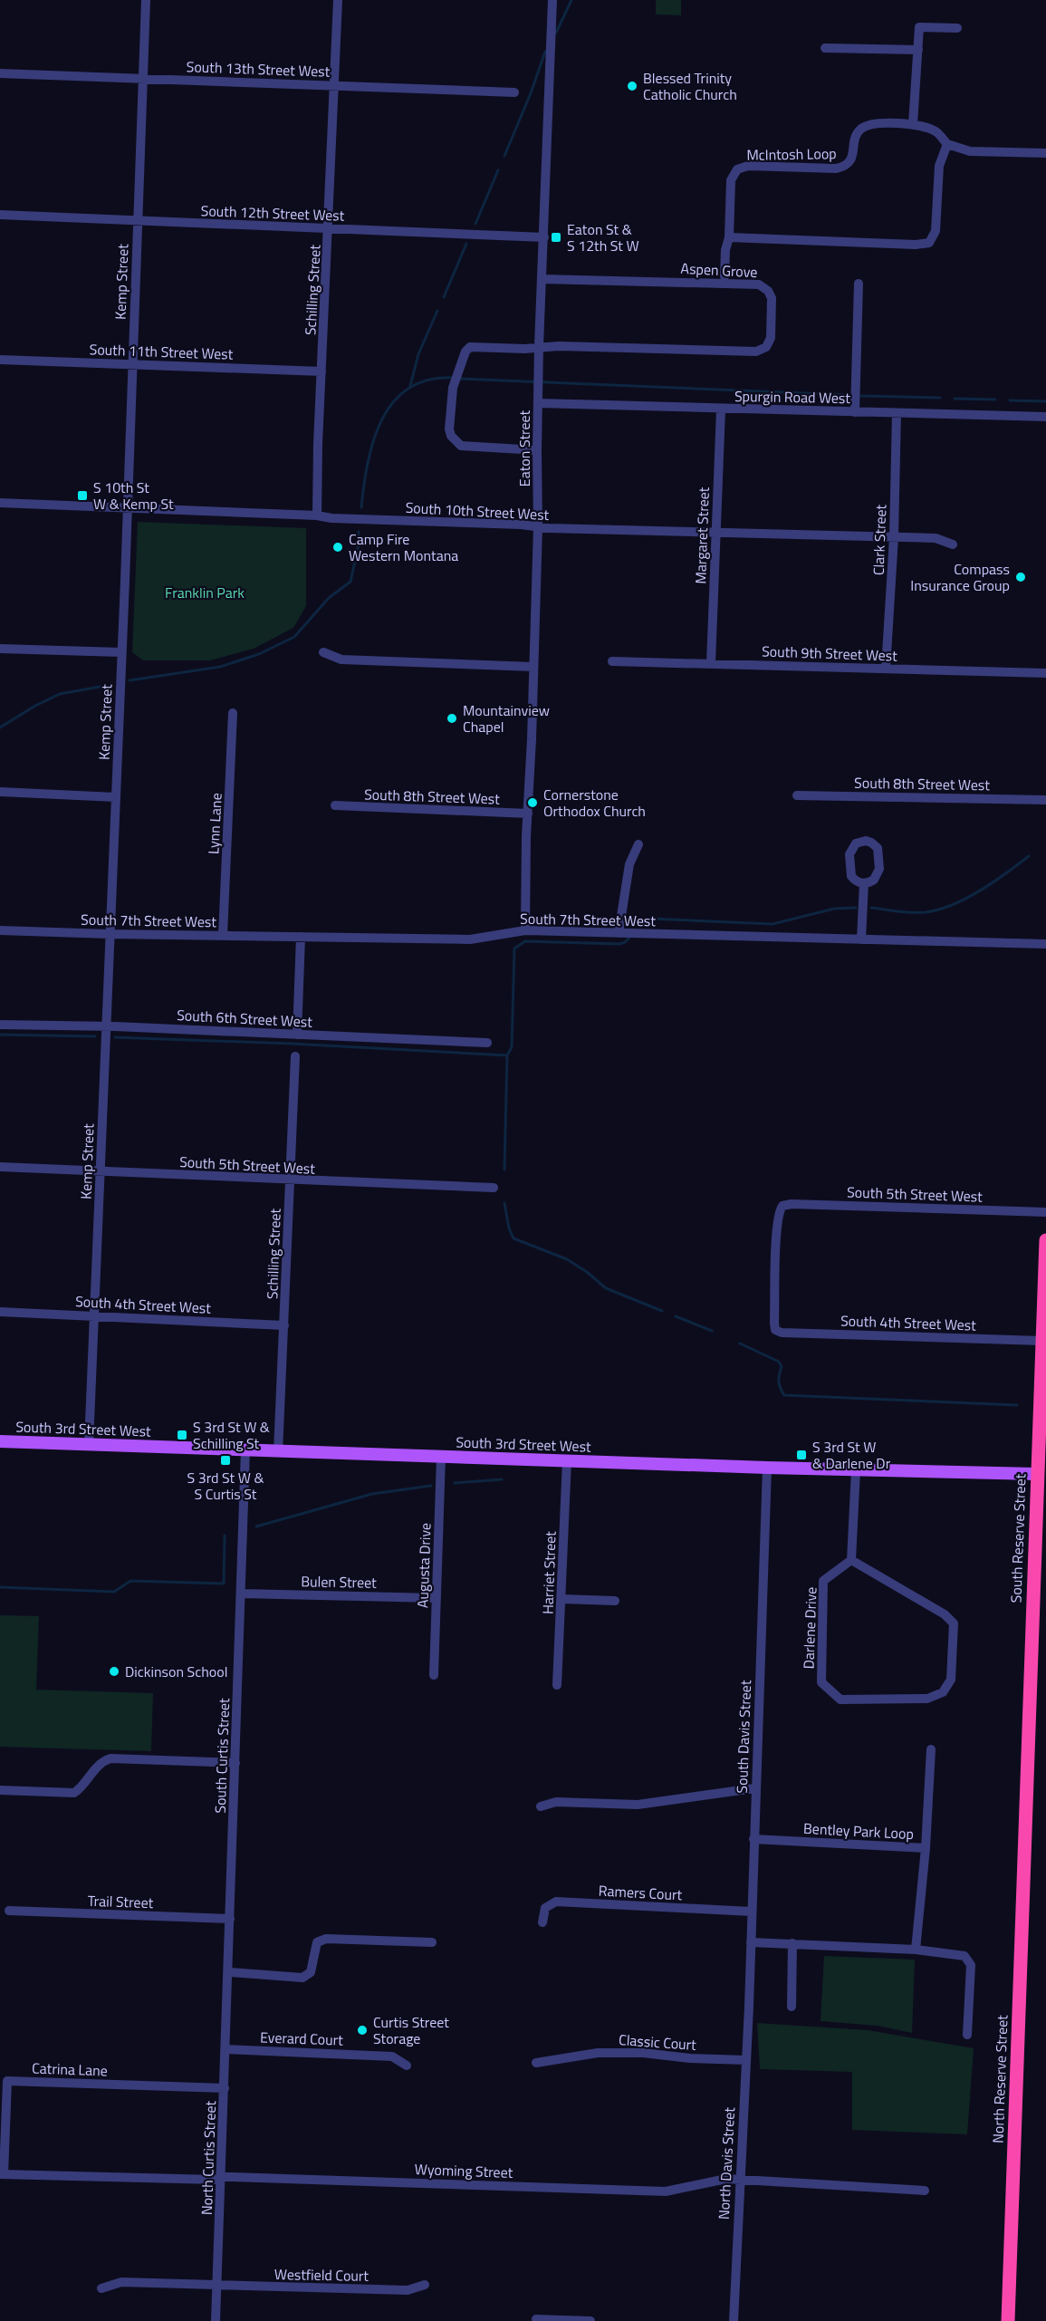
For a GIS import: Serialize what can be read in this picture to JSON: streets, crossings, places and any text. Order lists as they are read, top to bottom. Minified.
{"streets":{"highway":["South Reserve Street","North Reserve Street"],"main road":["South 3rd Street West"],"street":["South 13th Street West","McIntosh Loop","South 12th Street West","Aspen Grove","Kemp Street","Schilling Street","South 11th Street West","Spurgin Road West","Eaton Street","South 10th Street West","Margaret Street","Clark Street","South 9th Street West","South 8th Street West","Lynn Lane","South 7th Street West","South 6th Street West","South 5th Street West","South 4th Street West","Augusta Drive","Harriet Street","Bulen Street","Darlene Drive","South Davis Street","South Curtis Street","Bentley Park Loop","Ramers Court","Trail Street","Everard Court","Classic Court","Catrina Lane","North Curtis Street","North Davis Street","Wyoming Street","Westfield Court"]},"crossings":[["South 13th Street West","Kemp Street"],["South 13th Street West","Schilling Street"],["South 12th Street West","Kemp Street"],["South 12th Street West","Schilling Street"],["South 12th Street West","Eaton Street"],["Aspen Grove","Eaton Street"],["Kemp Street","South 11th Street West"],["Kemp Street","South 10th Street West"],["Kemp Street","South 7th Street West"],["Kemp Street","South 6th Street West"],["Kemp Street","South 5th Street West"],["Kemp Street","South 4th Street West"],["Kemp Street","South 3rd Street West"],["Schilling Street","South 11th Street West"],["Schilling Street","South 10th Street West"],["Schilling Street","South 5th Street West"],["Schilling Street","South 4th Street West"],["Schilling Street","South 3rd Street West"],["Spurgin Road West","Eaton Street"],["Spurgin Road West","Margaret Street"],["Spurgin Road West","Clark Street"],["Eaton Street","South 10th Street West"],["Eaton Street","South 8th Street West"],["Eaton Street","South 7th Street West"],["South 10th Street West","Margaret Street"],["South 10th Street West","Clark Street"],["Margaret Street","South 9th Street West"],["Clark Street","South 9th Street West"],["Lynn Lane","South 7th Street West"],["South 5th Street West","South 4th Street West"],["South 4th Street West","South Reserve Street"],["South 3rd Street West","South Reserve Street"],["South 3rd Street West","Augusta Drive"],["South 3rd Street West","Harriet Street"],["South 3rd Street West","South Davis Street"],["South 3rd Street West","South Curtis Street"],["South Reserve Street","North Reserve Street"],["Augusta Drive","Bulen Street"],["Bulen Street","South Curtis Street"],["South Davis Street","Bentley Park Loop"],["South Davis Street","Ramers Court"],["South Davis Street","North Davis Street"],["South Curtis Street","Trail Street"],["South Curtis Street","North Curtis Street"],["Everard Court","North Curtis Street"],["Classic Court","North Davis Street"],["Catrina Lane","North Curtis Street"],["Catrina Lane","Wyoming Street"],["North Curtis Street","Wyoming Street"],["North Curtis Street","Westfield Court"],["North Davis Street","Wyoming Street"]],"parks":["Franklin Park"],"places":{"other":["Blessed Trinity Catholic Church","Camp Fire Western Montana","Compass Insurance Group","Mountainview Chapel","Cornerstone Orthodox Church","Dickinson School","Curtis Street Storage"],"transit":["Eaton St & S 12th St W","S 10th St W & Kemp St","S 3rd St W & Schilling St","S 3rd St W & Darlene Dr","S 3rd St W & S Curtis St"]}}
